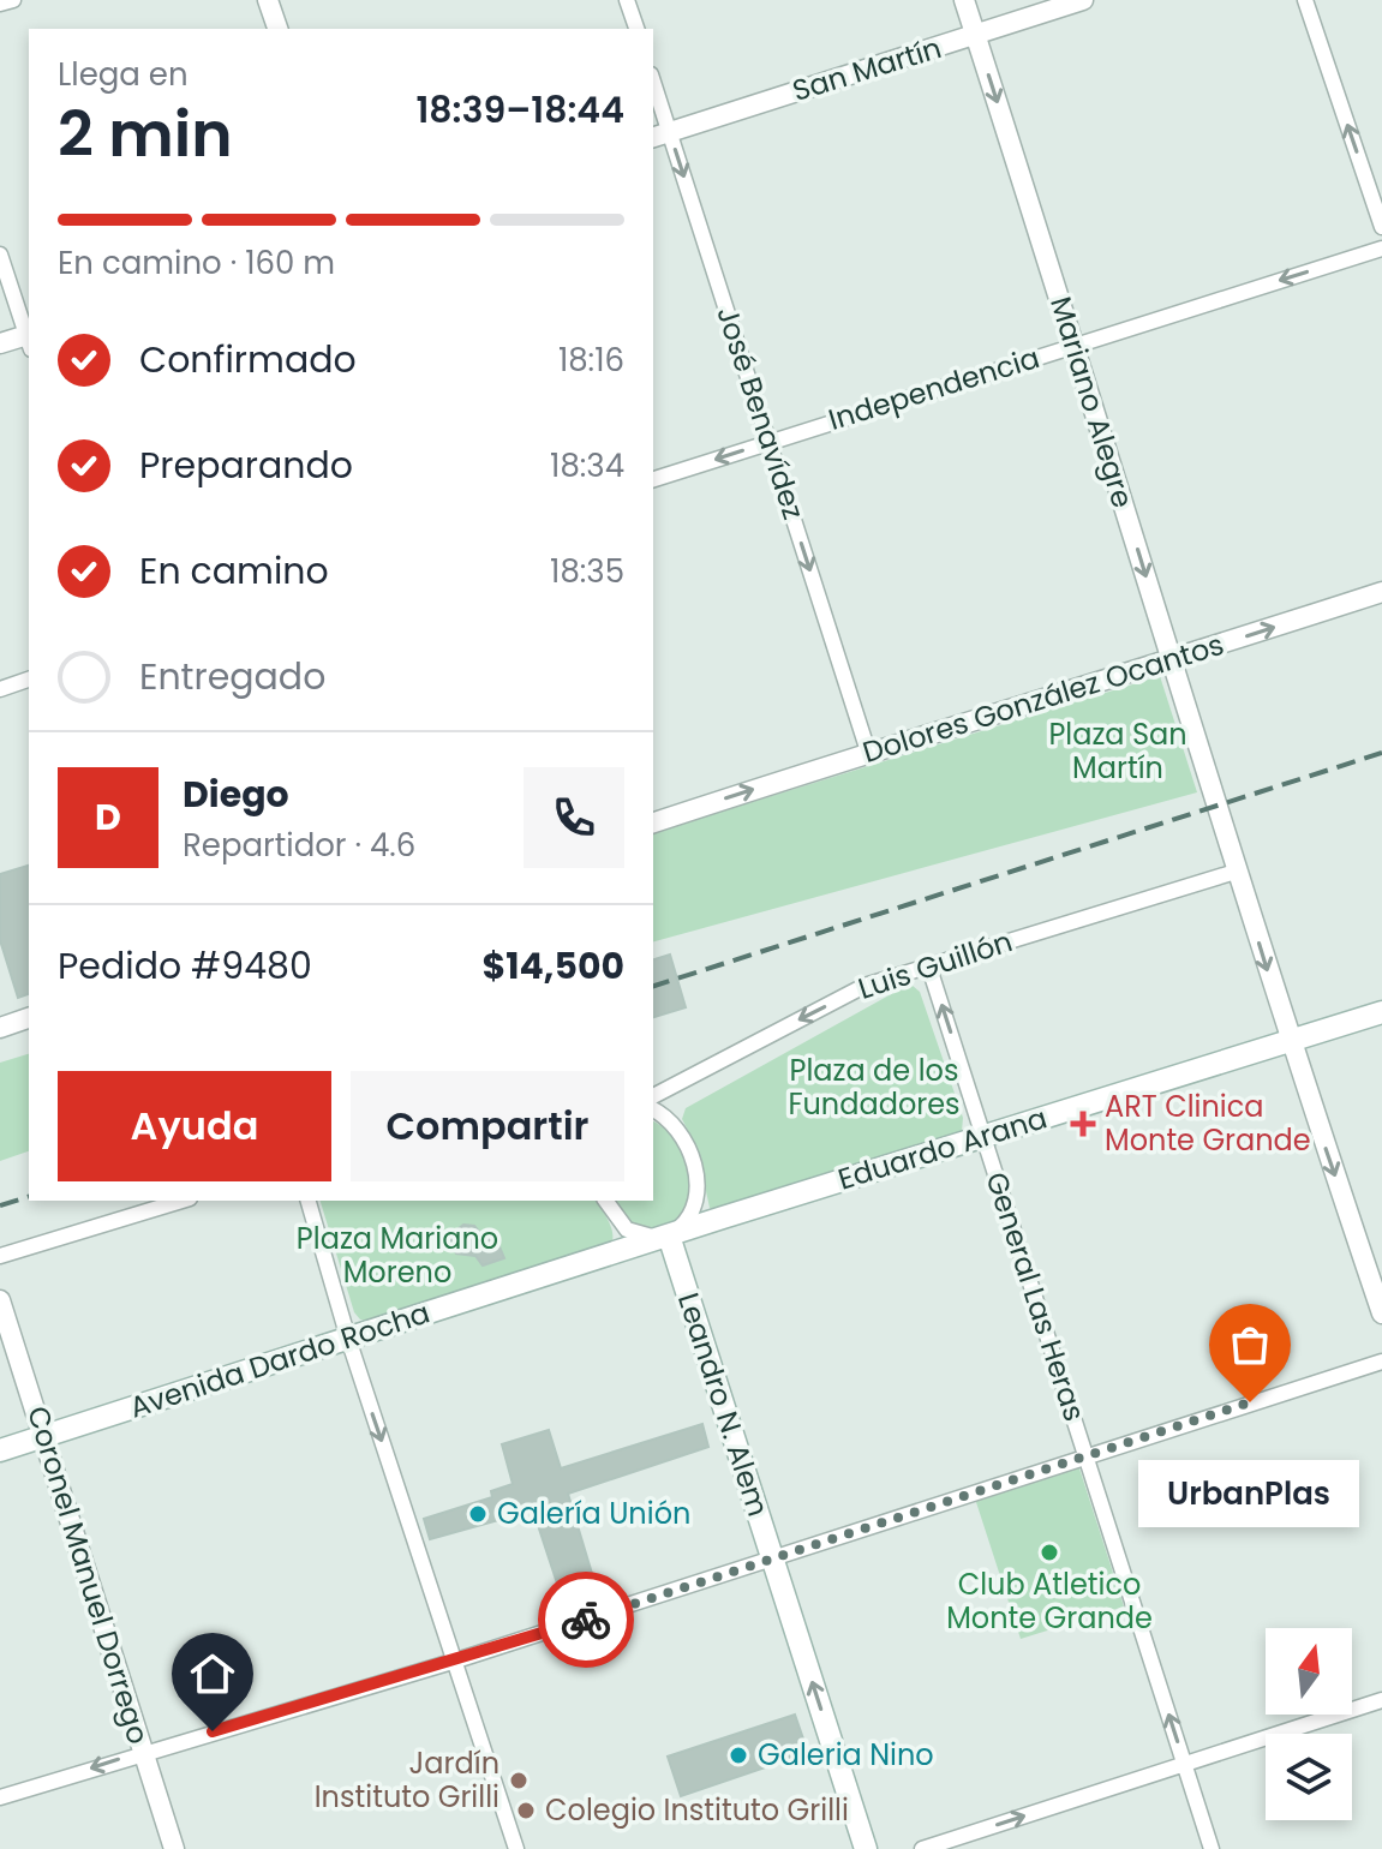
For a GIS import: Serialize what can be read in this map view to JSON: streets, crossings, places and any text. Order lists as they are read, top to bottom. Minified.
{"streets":{"main road":["Eduardo Arana","Avenida Dardo Rocha","Leandro N. Alem"],"street":["San Martín","Independencia","Mariano Alegre","José Benavídez","Dolores González Ocantos","Luis Guillón","General Las Heras","Coronel Manuel Dorrego"]},"crossings":[["San Martín","Mariano Alegre"],["San Martín","José Benavídez"],["Independencia","Mariano Alegre"],["Independencia","José Benavídez"],["Mariano Alegre","Dolores González Ocantos"],["Mariano Alegre","Luis Guillón"],["Mariano Alegre","Eduardo Arana"],["José Benavídez","Dolores González Ocantos"],["Luis Guillón","General Las Heras"],["Eduardo Arana","General Las Heras"],["Eduardo Arana","Avenida Dardo Rocha"],["Eduardo Arana","Leandro N. Alem"],["Avenida Dardo Rocha","Leandro N. Alem"],["Avenida Dardo Rocha","Coronel Manuel Dorrego"]],"one_way":["Independencia","Mariano Alegre","José Benavídez","Dolores González Ocantos","Luis Guillón","General Las Heras","Leandro N. Alem"],"parks":["Plaza San Martín","Plaza de los Fundadores","Plaza Mariano Moreno"],"places":{"health":["ART Clinica Monte Grande"],"other":["UrbanPlas","Galería Unión","Club Atletico Monte Grande","Galeria Nino","Jardín Instituto Grilli","Colegio Instituto Grilli"]},"north":"top","page":{"heading":["2 min","Llega en","18:39–18:44"],"panel":["Diego","Repartidor · 4.6","Pedido #9480","$14,500"],"bar":"En camino · 160 m","list":[["Confirmado","18:16"],["Preparando","18:34"],["En camino","18:35"],"Entregado"],"round":"D","buttons":["Ayuda","Compartir"],"bubble":"UrbanPlas"}}
